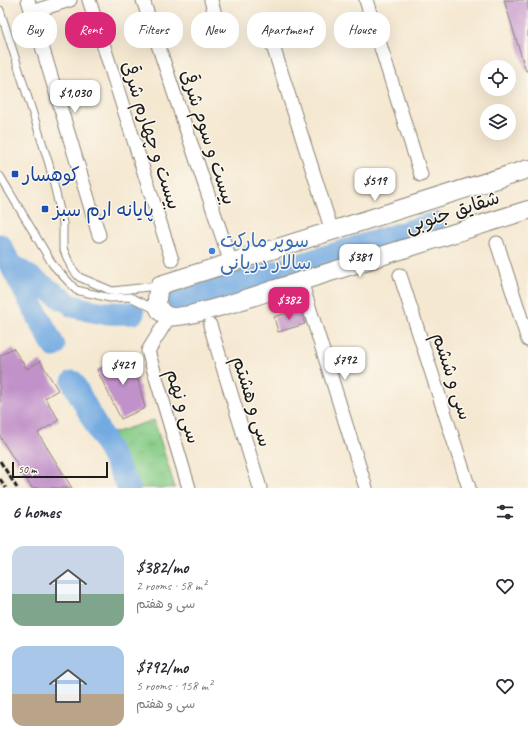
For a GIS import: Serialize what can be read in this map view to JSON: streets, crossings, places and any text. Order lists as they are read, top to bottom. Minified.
{"streets":{"main road":["شقایق جنوبی"],"street":["بیست و چهارم شرقی","بیست و سوم شرقی","سی و ششم","سی و هشتم","سی و نهم"]},"crossings":[["بیست و سوم شرقی","شقایق جنوبی"],["شقایق جنوبی","سی و نهم"]],"places":{"transit":["کوهسار","پایانه ارم سبز"],"other":["سوپر مارکت سالار دریانی"]},"scale_bar":"50 m","page":{"chip":["Buy","Rent","Filters","New","Apartment","House"],"price":["$1,030","$519","$381","$382","$792","$421"],"scale":"50 m","heading":"6 homes","list":[{"name":"$382/mo","note":"2 rooms · 58 m² · سی و هفتم"},{"name":"$792/mo","note":"5 rooms · 158 m² · سی و هفتم"}]}}
